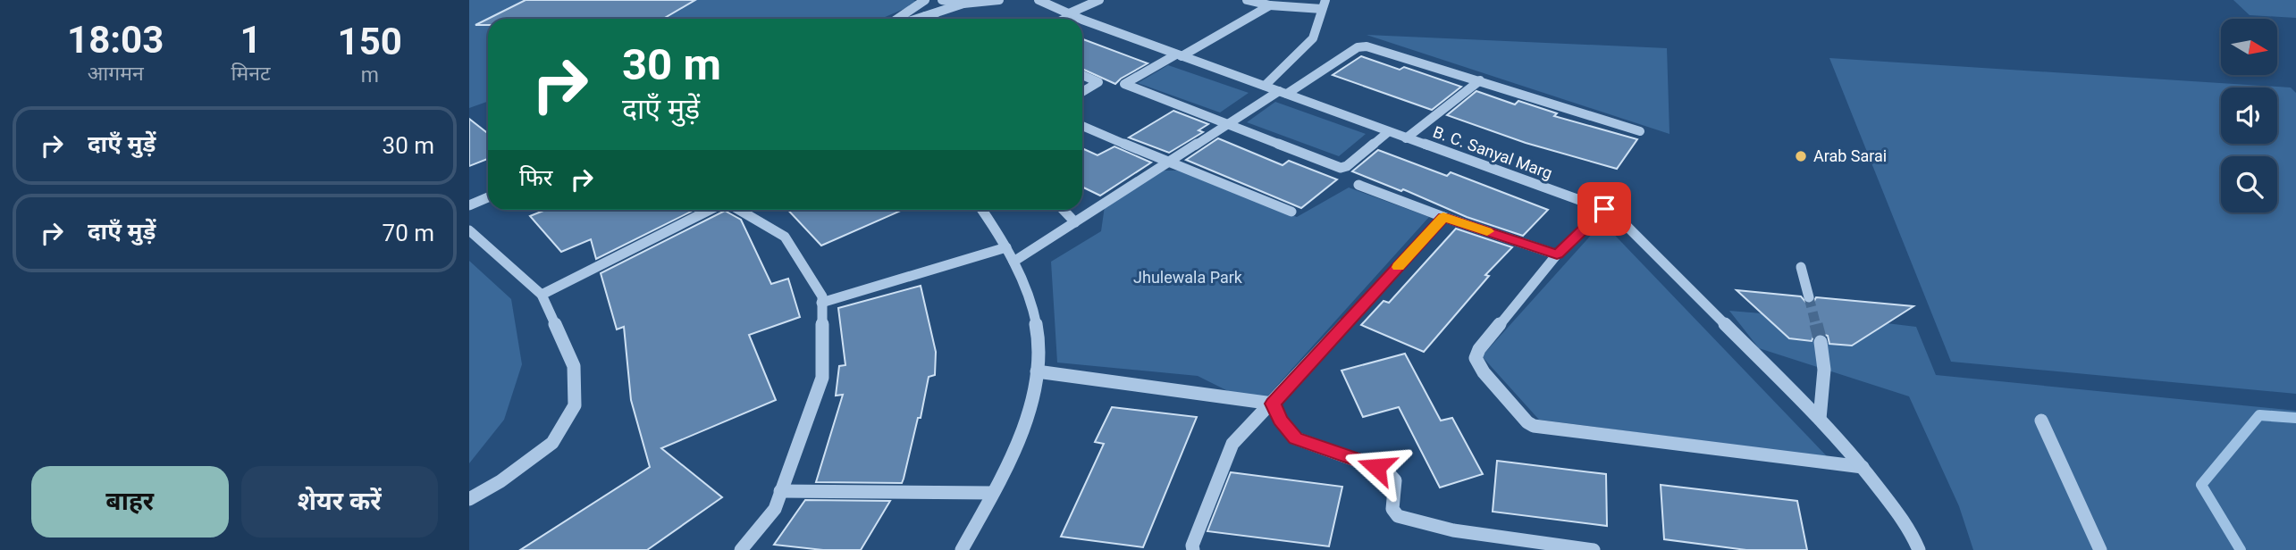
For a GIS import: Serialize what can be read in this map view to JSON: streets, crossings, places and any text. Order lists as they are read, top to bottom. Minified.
{"streets":{"street":["B. C. Sanyal Marg"]},"parks":["Jhulewala Park"],"places":["Arab Sarai"],"north":"right","page":{"eta":["18:03","आगमन","1","मिनट","150","m"],"turn":["30 m","दाएँ मुड़ें"],"list":[{"name":"दाएँ मुड़ें","value":"30 m"},{"name":"दाएँ मुड़ें","value":"70 m"}],"then":"फिर","buttons":["बाहर","शेयर करें"]}}
